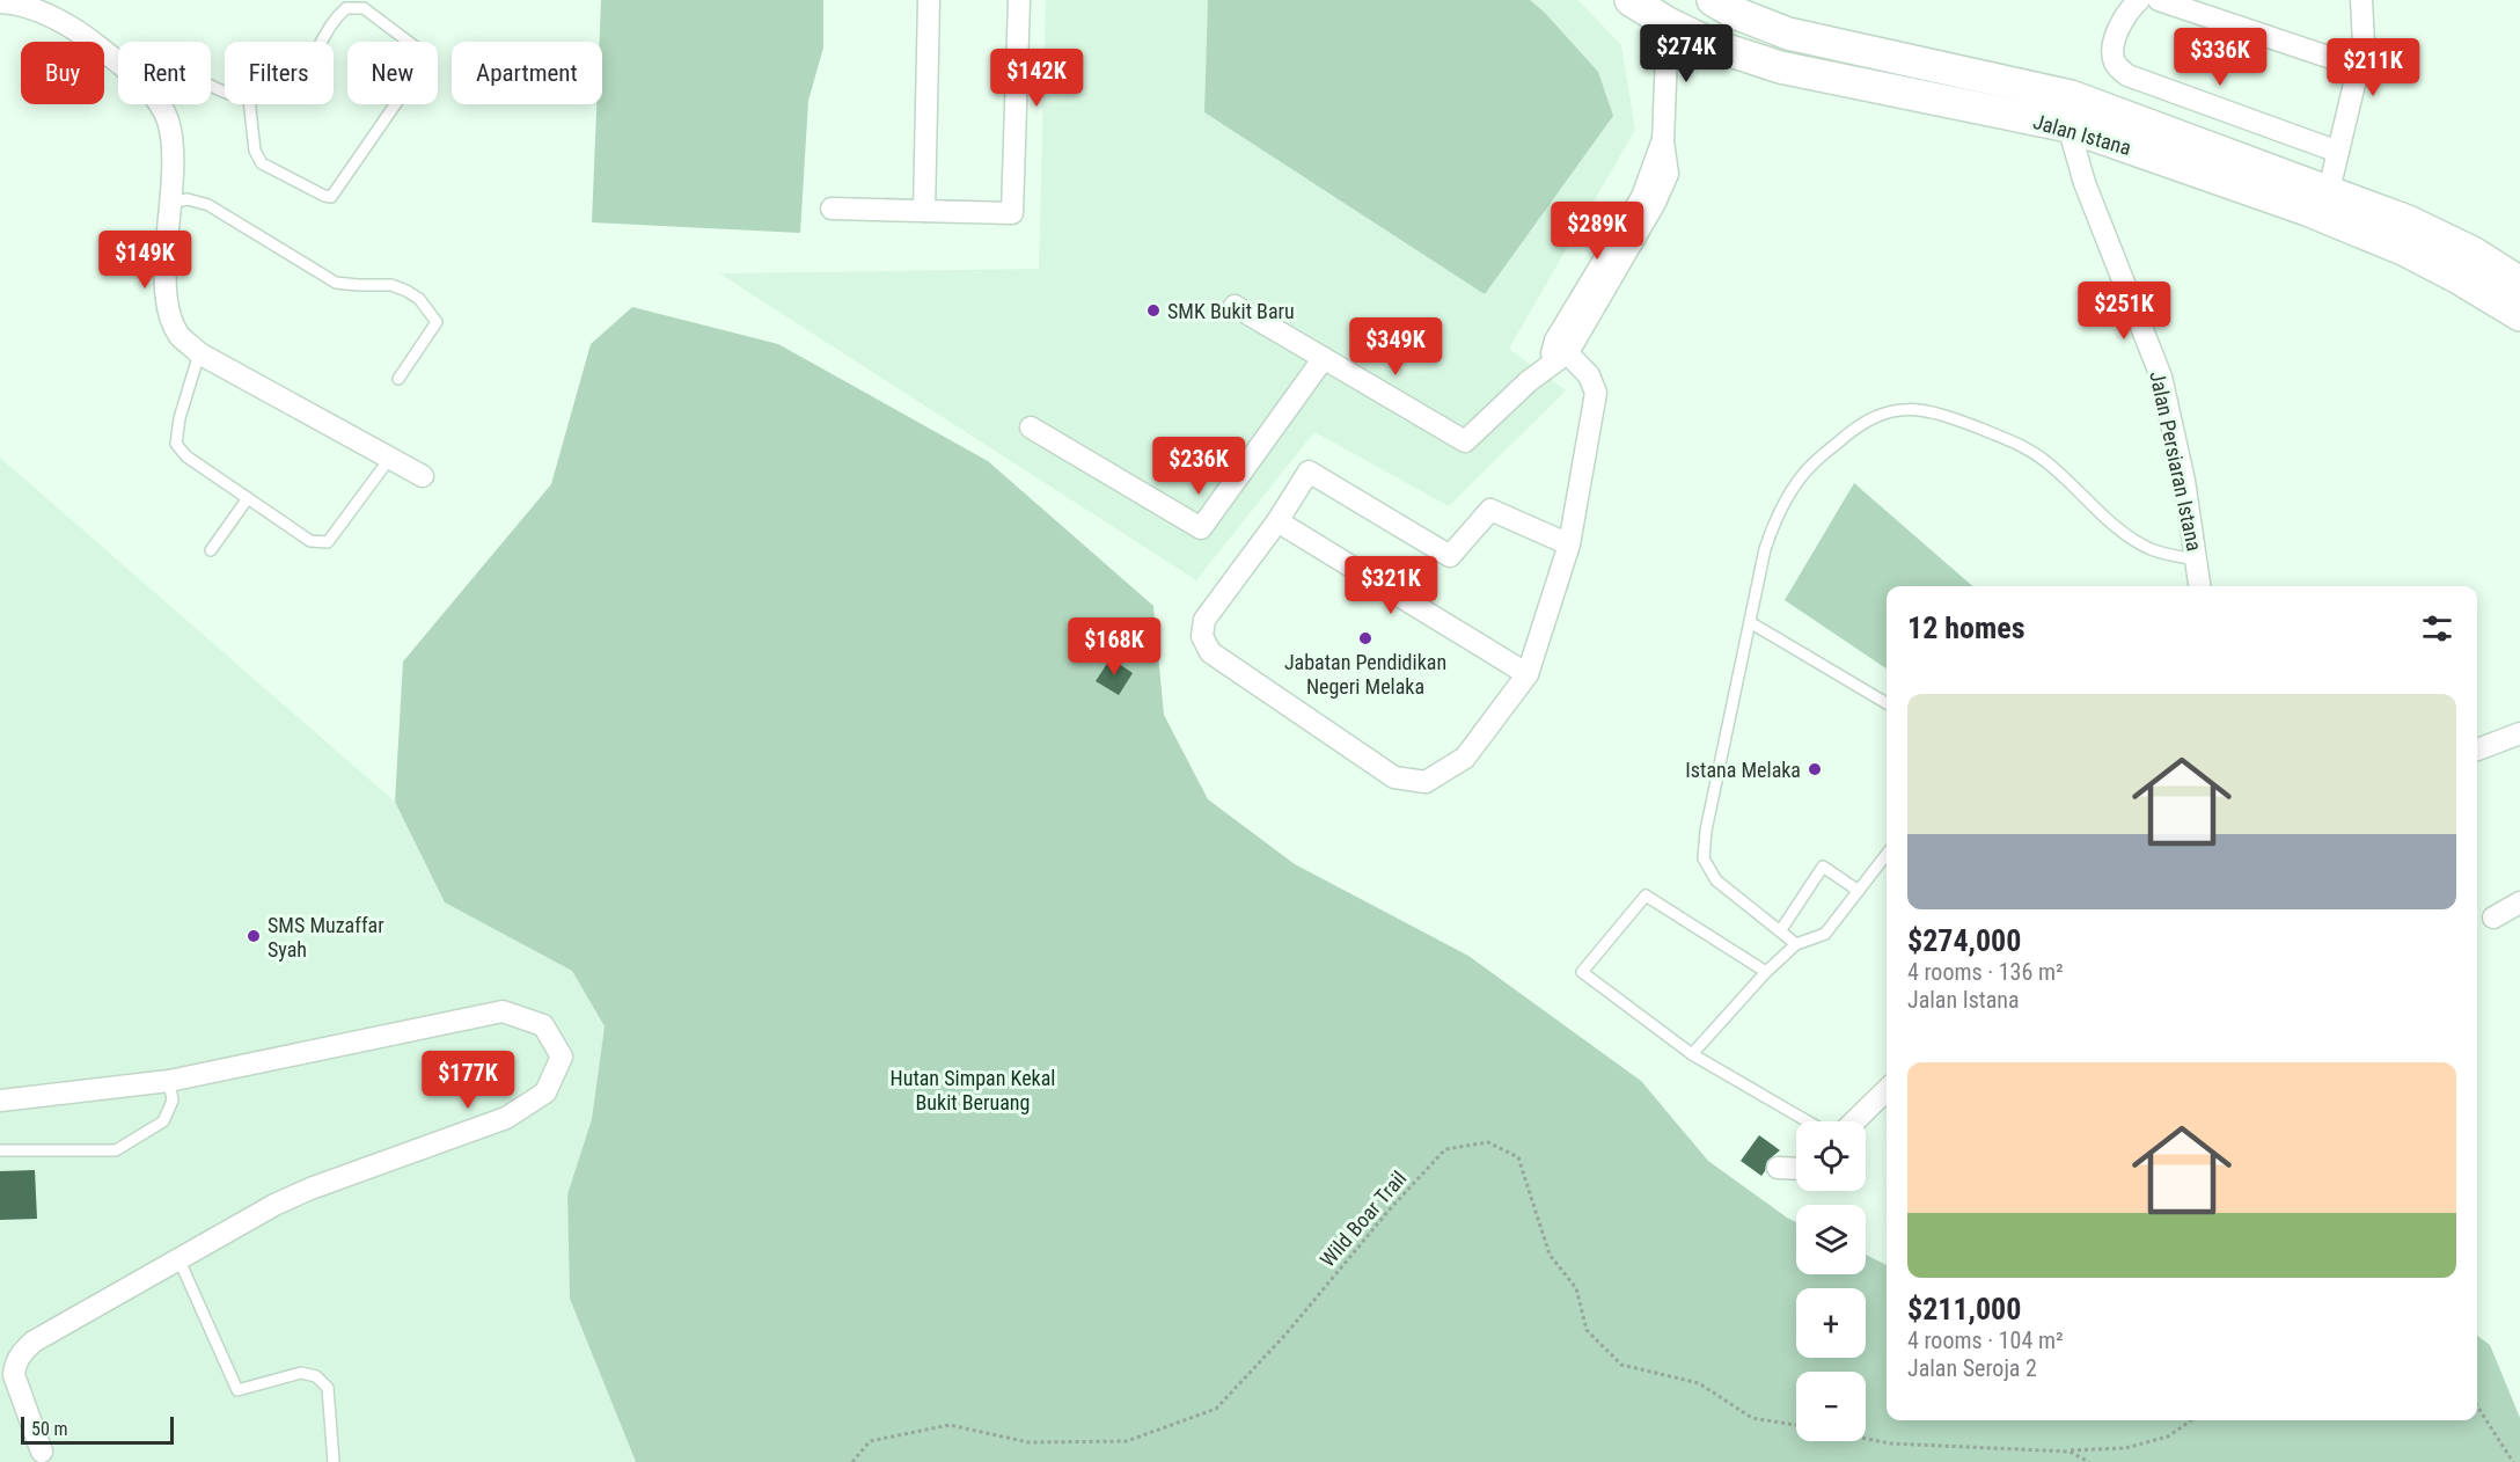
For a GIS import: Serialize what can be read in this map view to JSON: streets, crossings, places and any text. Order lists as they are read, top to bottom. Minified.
{"streets":{"main road":["Jalan Istana"],"street":["Jalan Persiaran Istana"],"path":["Wild Boar Trail"]},"crossings":[["Jalan Istana","Jalan Persiaran Istana"]],"parks":["Hutan Simpan Kekal Bukit Beruang"],"places":["SMK Bukit Baru","Jabatan Pendidikan Negeri Melaka","Istana Melaka","SMS Muzaffar Syah"],"scale_bar":"50 m","page":{"price":["$274K","$336K","$211K","$142K","$289K","$149K","$251K","$349K","$236K","$321K","$168K","$177K"],"chip":["Buy","Rent","Filters","New","Apartment"],"heading":"12 homes","list":[{"name":"$274,000","note":"4 rooms · 136 m² · Jalan Istana"},{"name":"$211,000","note":"4 rooms · 104 m² · Jalan Seroja 2"}],"map_buttons":["+","−"],"scale":"50 m"}}
